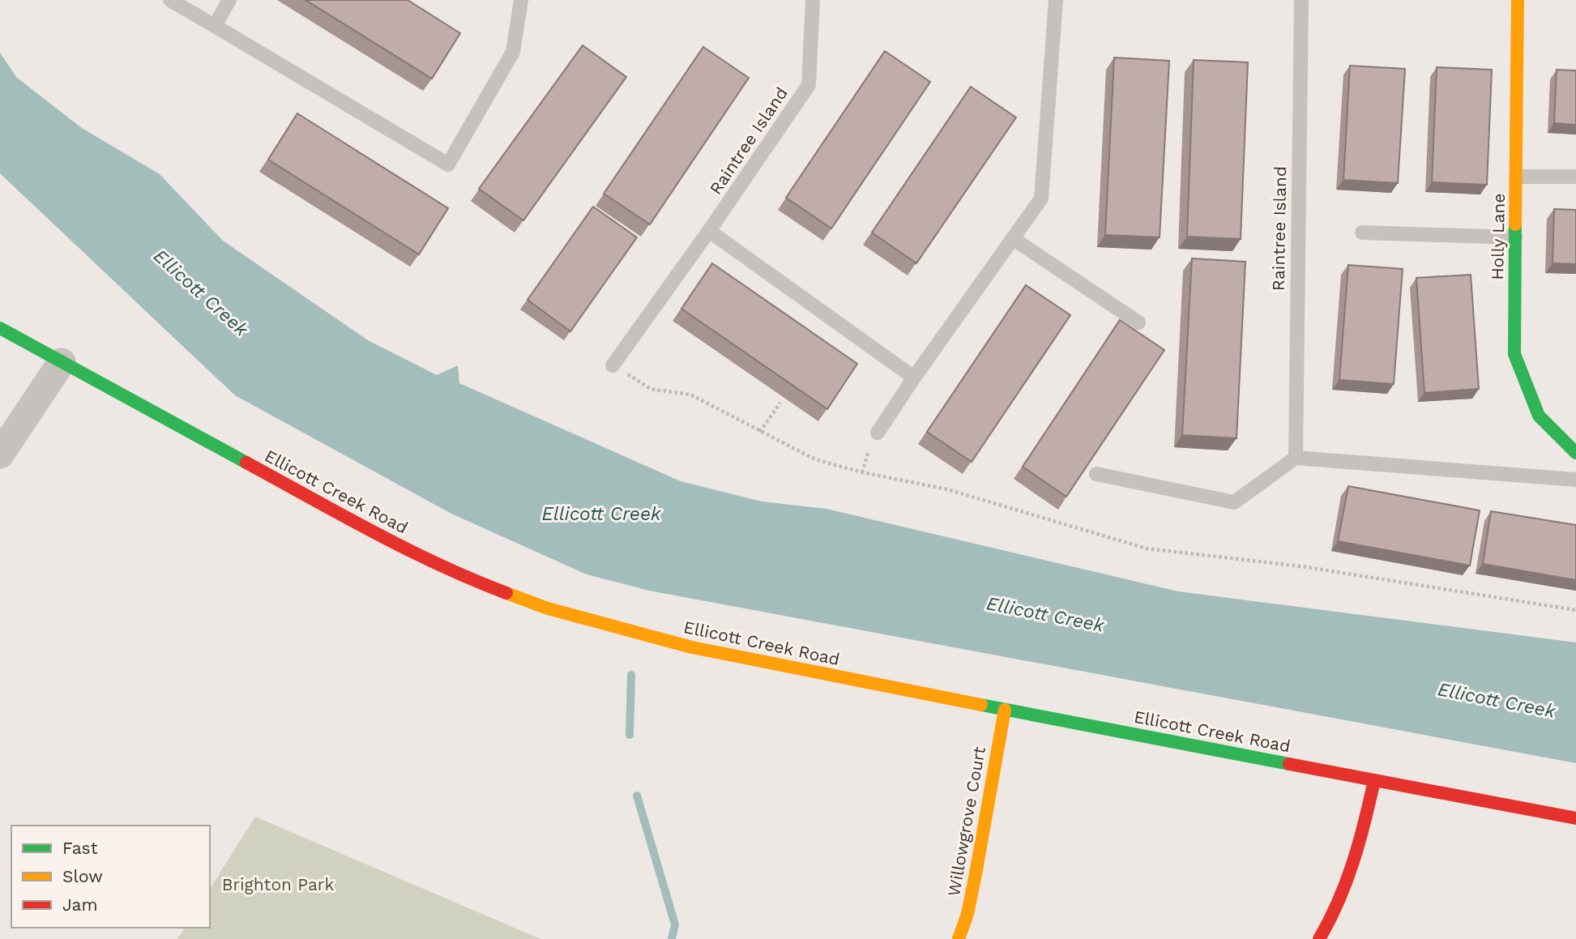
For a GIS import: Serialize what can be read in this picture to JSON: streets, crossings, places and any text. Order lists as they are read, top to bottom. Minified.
{"streets":{"street":["Holly Lane","Ellicott Creek Road","Willowgrove Court"],"lane":["Raintree Island"]},"crossings":[["Ellicott Creek Road","Willowgrove Court"]],"water":["Ellicott Creek"],"parks":["Brighton Park"],"legend":["Fast","Slow","Jam"]}
